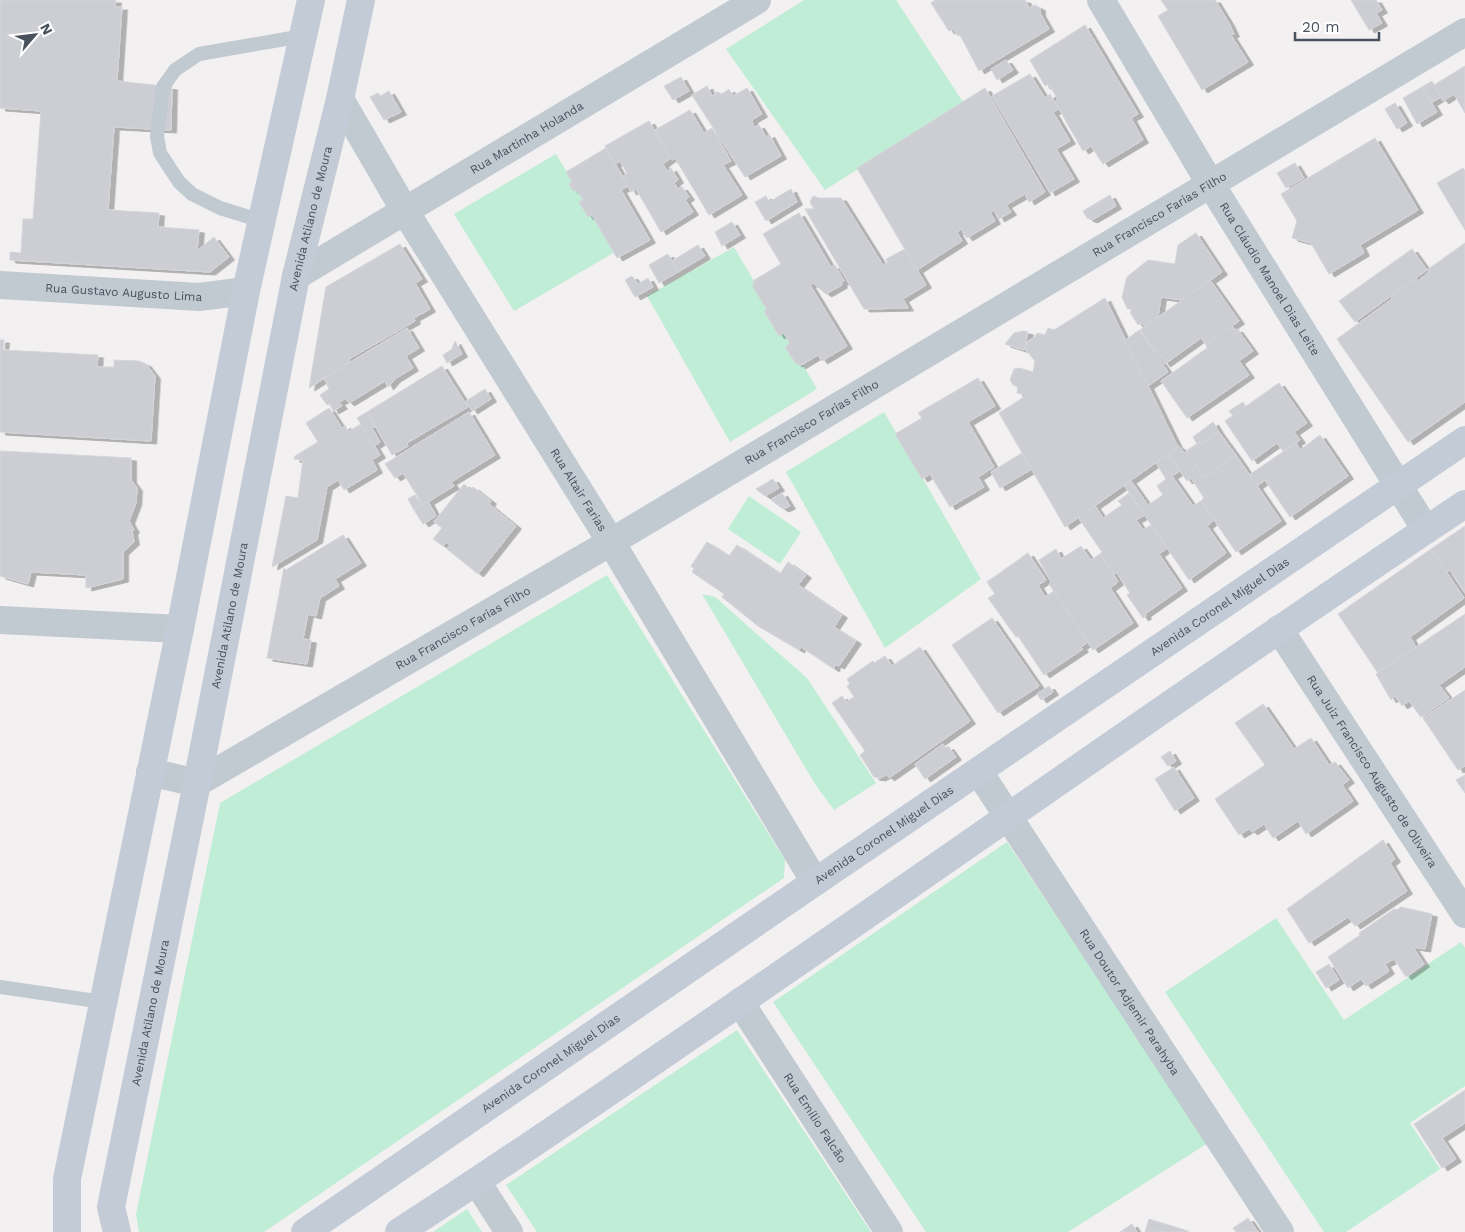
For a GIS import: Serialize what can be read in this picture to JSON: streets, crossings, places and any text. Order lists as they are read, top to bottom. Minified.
{"streets":{"main road":["Avenida Atilano de Moura","Avenida Coronel Miguel Dias"],"street":["Rua Martinha Holanda","Rua Francisco Farias Filho","Rua Cláudio Manoel Dias Leite","Rua Gustavo Augusto Lima","Rua Altair Farias","Rua Juiz Francisco Augusto de Oliveira","Rua Doutor Adjemir Parahyba","Rua Emílio Falcão"]},"crossings":[["Rua Martinha Holanda","Avenida Atilano de Moura"],["Rua Martinha Holanda","Rua Altair Farias"],["Rua Francisco Farias Filho","Avenida Atilano de Moura"],["Rua Francisco Farias Filho","Rua Cláudio Manoel Dias Leite"],["Rua Francisco Farias Filho","Rua Altair Farias"],["Avenida Atilano de Moura","Rua Altair Farias"],["Rua Cláudio Manoel Dias Leite","Avenida Coronel Miguel Dias"],["Rua Altair Farias","Avenida Coronel Miguel Dias"],["Avenida Coronel Miguel Dias","Rua Doutor Adjemir Parahyba"]],"scale_bar":"20 m","north":"top right"}
